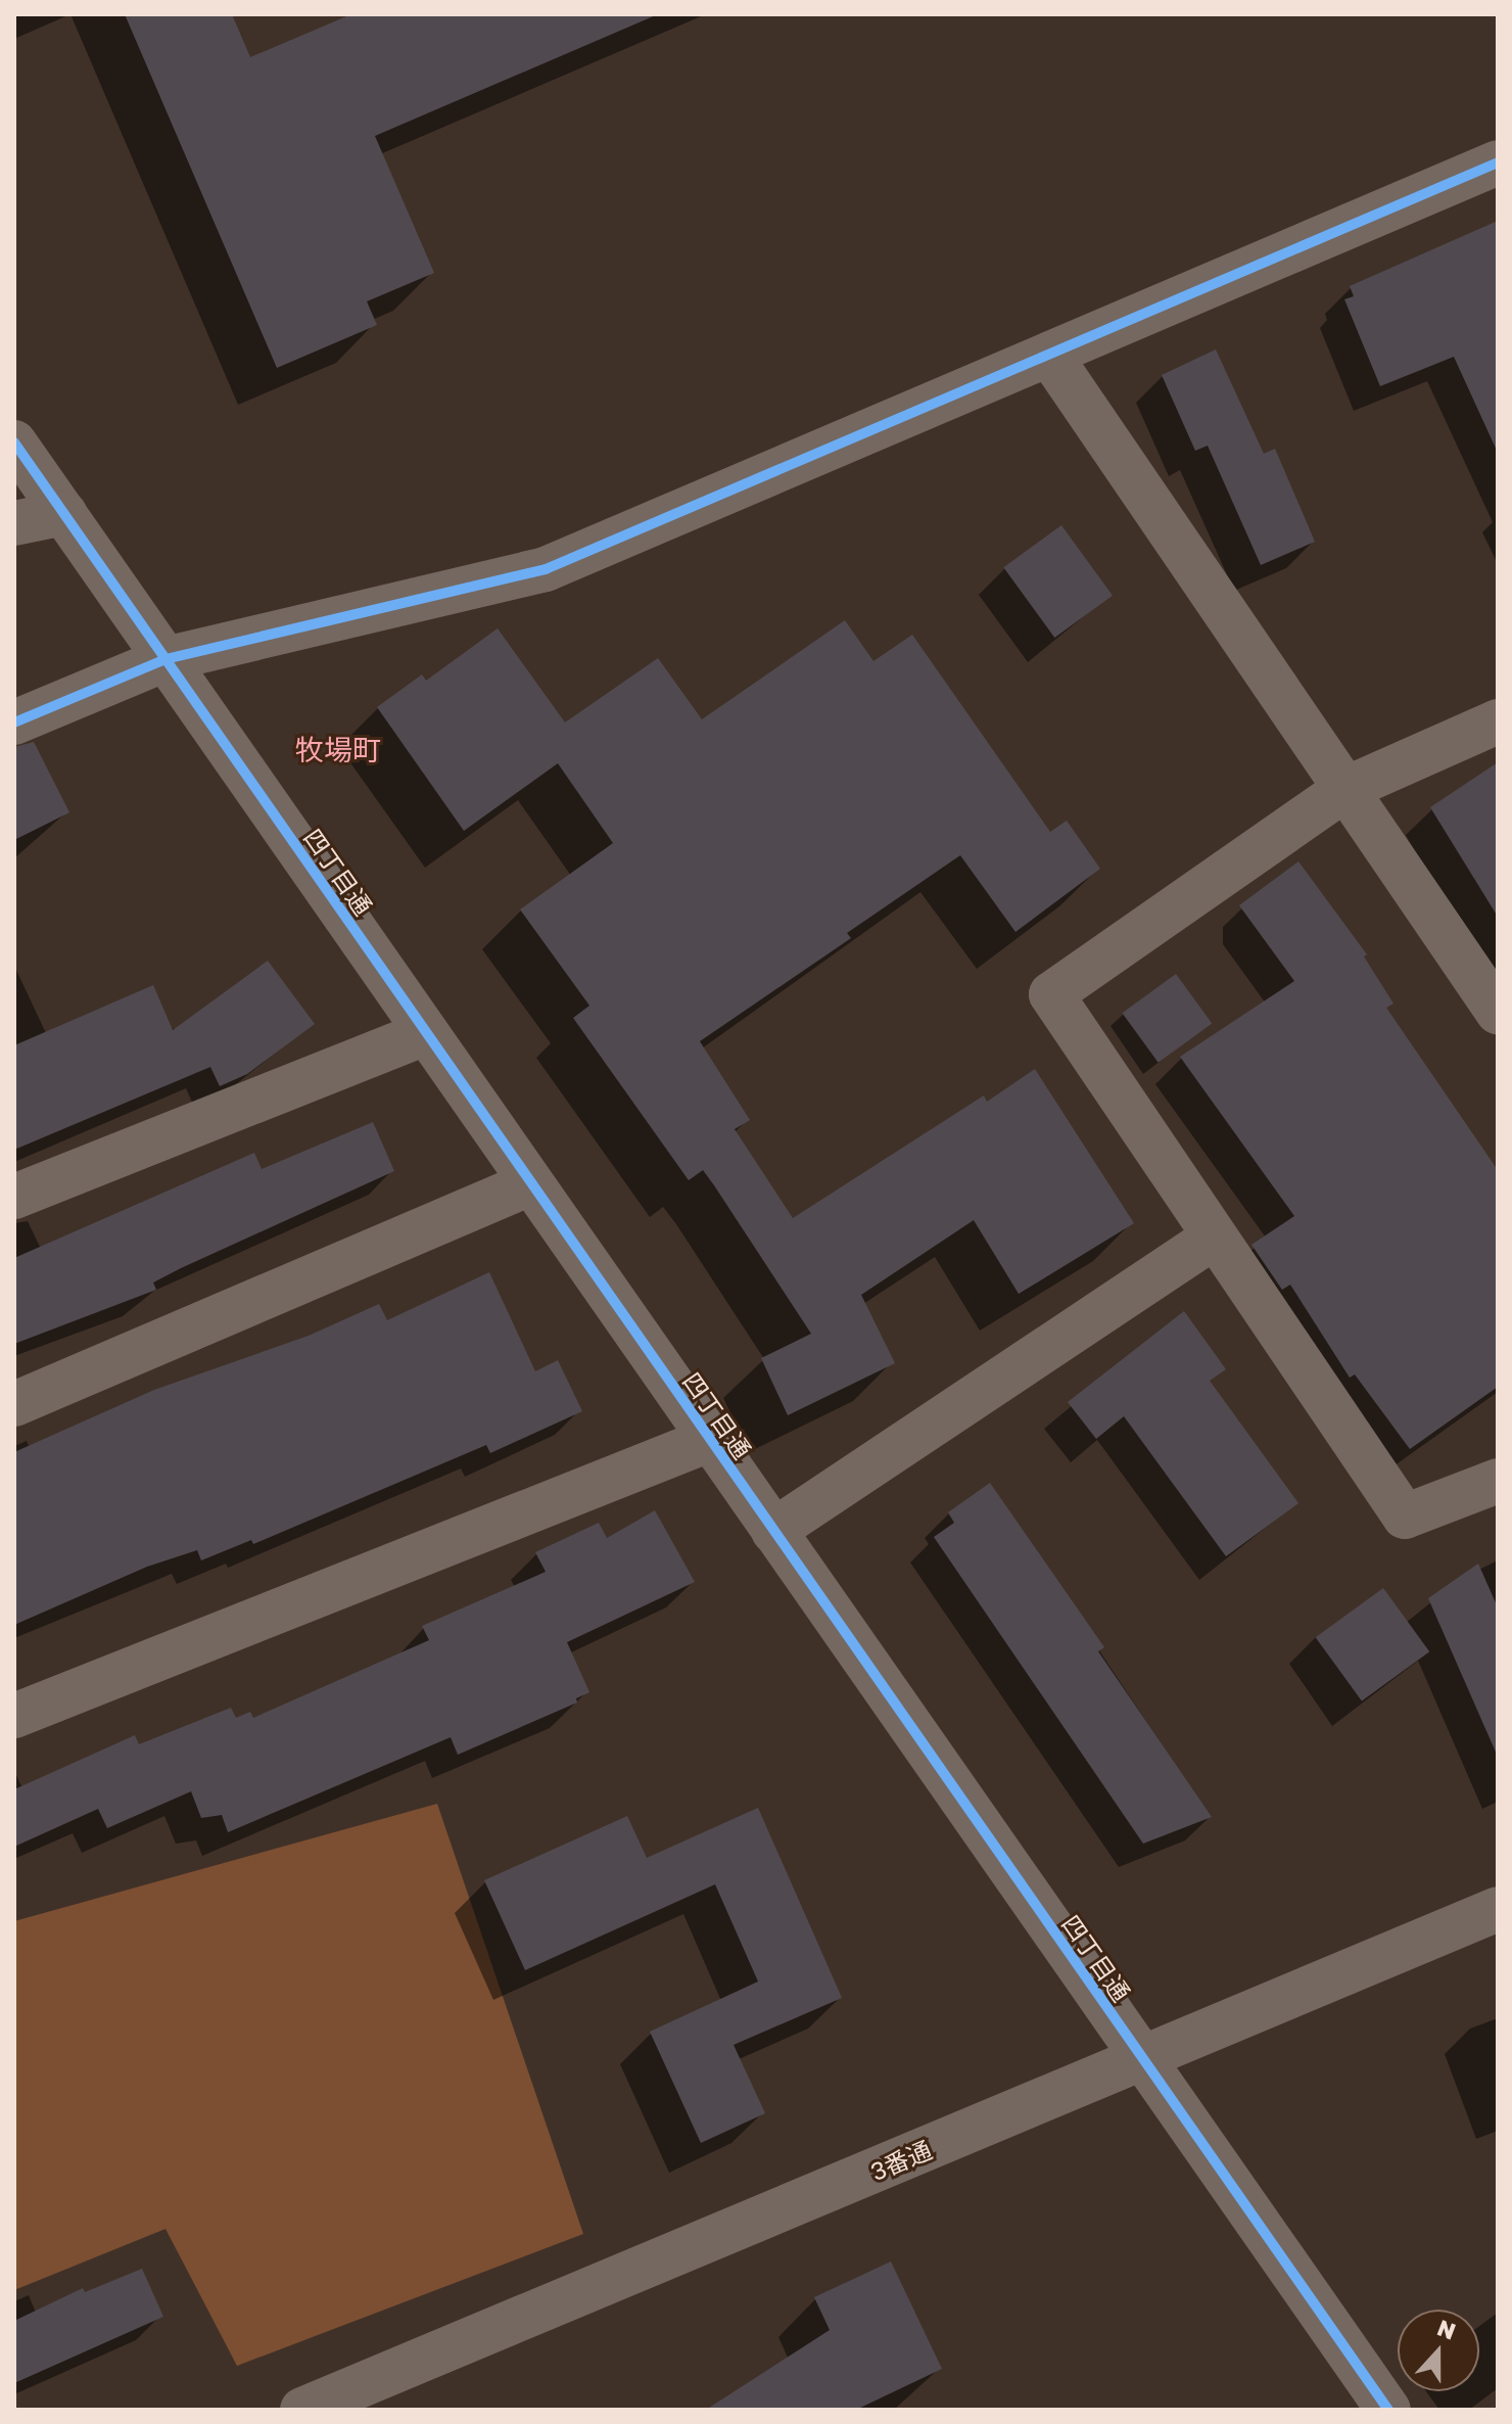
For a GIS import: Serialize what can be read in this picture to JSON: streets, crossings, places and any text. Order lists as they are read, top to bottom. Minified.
{"streets":{"street":["四丁目通","3番通"]},"crossings":[["四丁目通","3番通"]],"districts":["牧場町"],"north":"top"}
